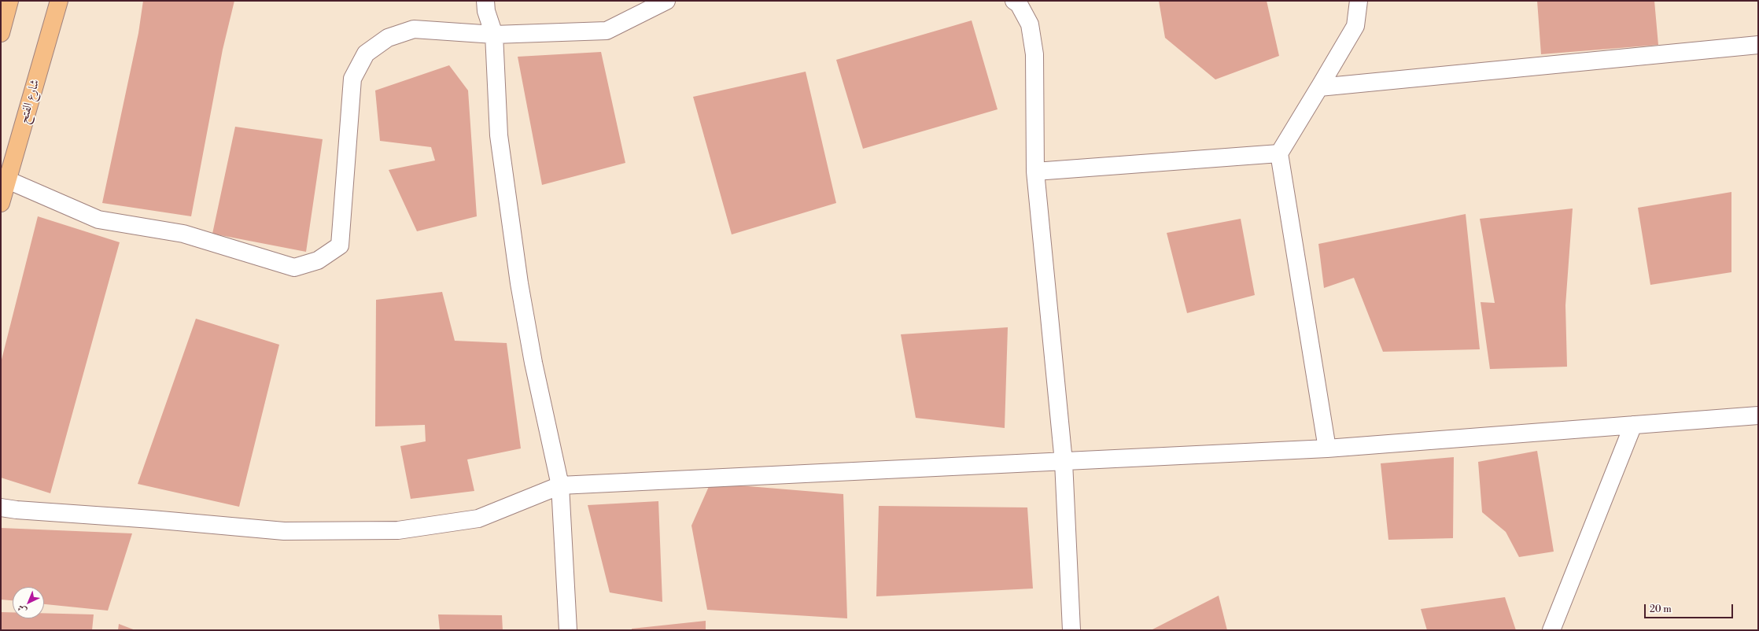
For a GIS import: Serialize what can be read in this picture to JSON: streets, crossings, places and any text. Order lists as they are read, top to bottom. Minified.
{"streets":{"main road":["شارع الفتح"]},"scale_bar":"20 m","north":"bottom left"}
